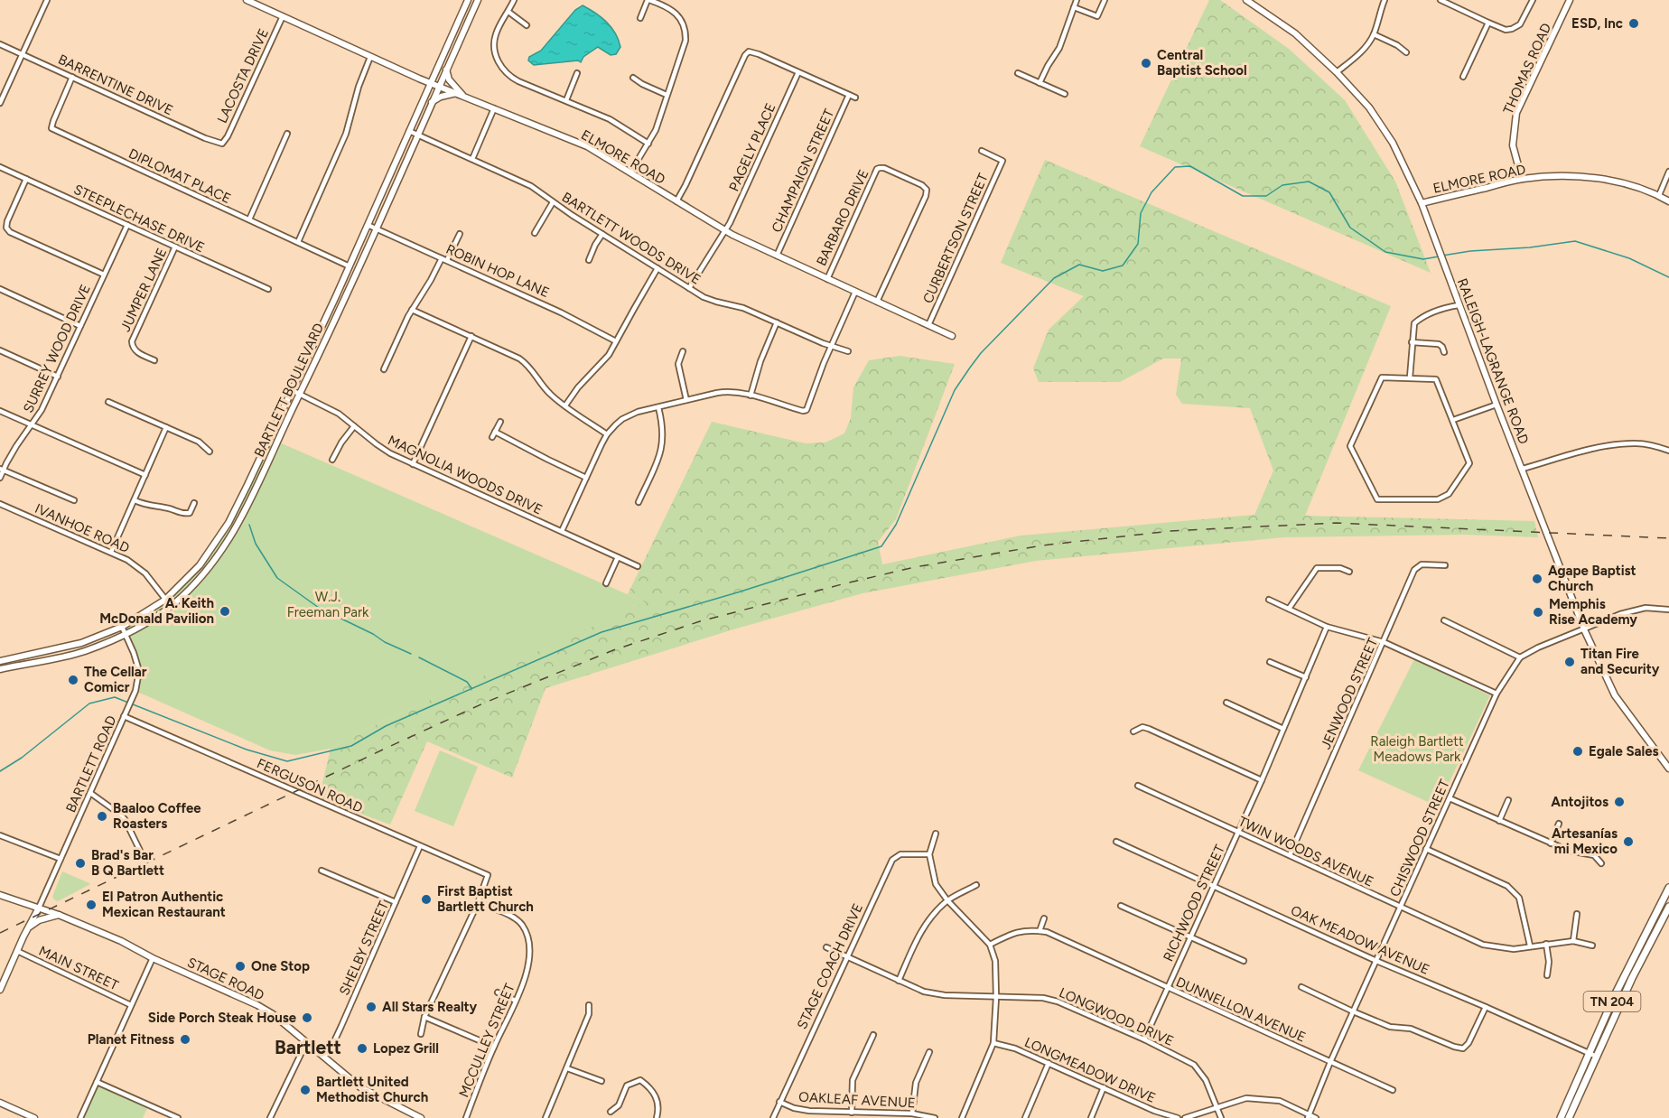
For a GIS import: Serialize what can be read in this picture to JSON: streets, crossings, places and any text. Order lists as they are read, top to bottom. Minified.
{"streets":{"main road":["THOMAS ROAD","ELMORE ROAD","RALEIGH-LAGRANGE ROAD","BARTLETT BOULEVARD","STAGE ROAD","TN 204"],"street":["LACOSTA DRIVE","BARRENTINE DRIVE","PAGELY PLACE","CHAMPAIGN STREET","DIPLOMAT PLACE","BARBARO DRIVE","STEEPLECHASE DRIVE","BARTLETT WOODS DRIVE","CURBERTSON STREET","ROBIN HOP LANE","JUMPER LANE","SURREY WOOD DRIVE","MAGNOLIA WOODS DRIVE","IVANHOE ROAD","JENWOOD STREET","BARTLETT ROAD","FERGUSON ROAD","CHISWOOD STREET","TWIN WOODS AVENUE","RICHWOOD STREET","OAK MEADOW AVENUE","SHELBY STREET","STAGE COACH DRIVE","MAIN STREET","DUNNELLON AVENUE","LONGWOOD DRIVE","MCCULLEY STREET","LONGMEADOW DRIVE","OAKLEAF AVENUE"]},"crossings":[["THOMAS ROAD","ELMORE ROAD"],["LACOSTA DRIVE","BARRENTINE DRIVE"],["LACOSTA DRIVE","ELMORE ROAD"],["BARRENTINE DRIVE","DIPLOMAT PLACE"],["PAGELY PLACE","ELMORE ROAD"],["PAGELY PLACE","BARTLETT WOODS DRIVE"],["ELMORE ROAD","CHAMPAIGN STREET"],["ELMORE ROAD","BARBARO DRIVE"],["ELMORE ROAD","CURBERTSON STREET"],["ELMORE ROAD","RALEIGH-LAGRANGE ROAD"],["ELMORE ROAD","BARTLETT BOULEVARD"],["DIPLOMAT PLACE","BARTLETT BOULEVARD"],["STEEPLECHASE DRIVE","JUMPER LANE"],["STEEPLECHASE DRIVE","SURREY WOOD DRIVE"],["BARTLETT WOODS DRIVE","BARTLETT BOULEVARD"],["ROBIN HOP LANE","BARTLETT BOULEVARD"],["RALEIGH-LAGRANGE ROAD","CHISWOOD STREET"],["BARTLETT BOULEVARD","MAGNOLIA WOODS DRIVE"],["BARTLETT BOULEVARD","IVANHOE ROAD"],["BARTLETT BOULEVARD","BARTLETT ROAD"],["JENWOOD STREET","TWIN WOODS AVENUE"],["BARTLETT ROAD","FERGUSON ROAD"],["BARTLETT ROAD","STAGE ROAD"],["FERGUSON ROAD","SHELBY STREET"],["FERGUSON ROAD","MCCULLEY STREET"],["CHISWOOD STREET","TWIN WOODS AVENUE"],["CHISWOOD STREET","OAK MEADOW AVENUE"],["CHISWOOD STREET","DUNNELLON AVENUE"],["TWIN WOODS AVENUE","RICHWOOD STREET"],["RICHWOOD STREET","OAK MEADOW AVENUE"],["RICHWOOD STREET","DUNNELLON AVENUE"],["RICHWOOD STREET","LONGWOOD DRIVE"],["OAK MEADOW AVENUE","TN 204"],["SHELBY STREET","STAGE ROAD"],["STAGE COACH DRIVE","LONGWOOD DRIVE"],["STAGE COACH DRIVE","OAKLEAF AVENUE"]],"districts":["Bartlett"],"parks":["W.J. Freeman Park","Raleigh Bartlett Meadows Park"],"places":["ESD, Inc","Central Baptist School","Agape Baptist Church","A. Keith McDonald Pavilion","Memphis Rise Academy","Titan Fire and Security","The Cellar Comicr","Egale Sales","Antojitos","Baaloo Coffee Roasters","Artesanías mi Mexico","Brad's Bar B Q Bartlett","First Baptist Bartlett Church","El Patron Authentic Mexican Restaurant","One Stop","All Stars Realty","Side Porch Steak House","Planet Fitness","Lopez Grill","Bartlett United Methodist Church"]}
